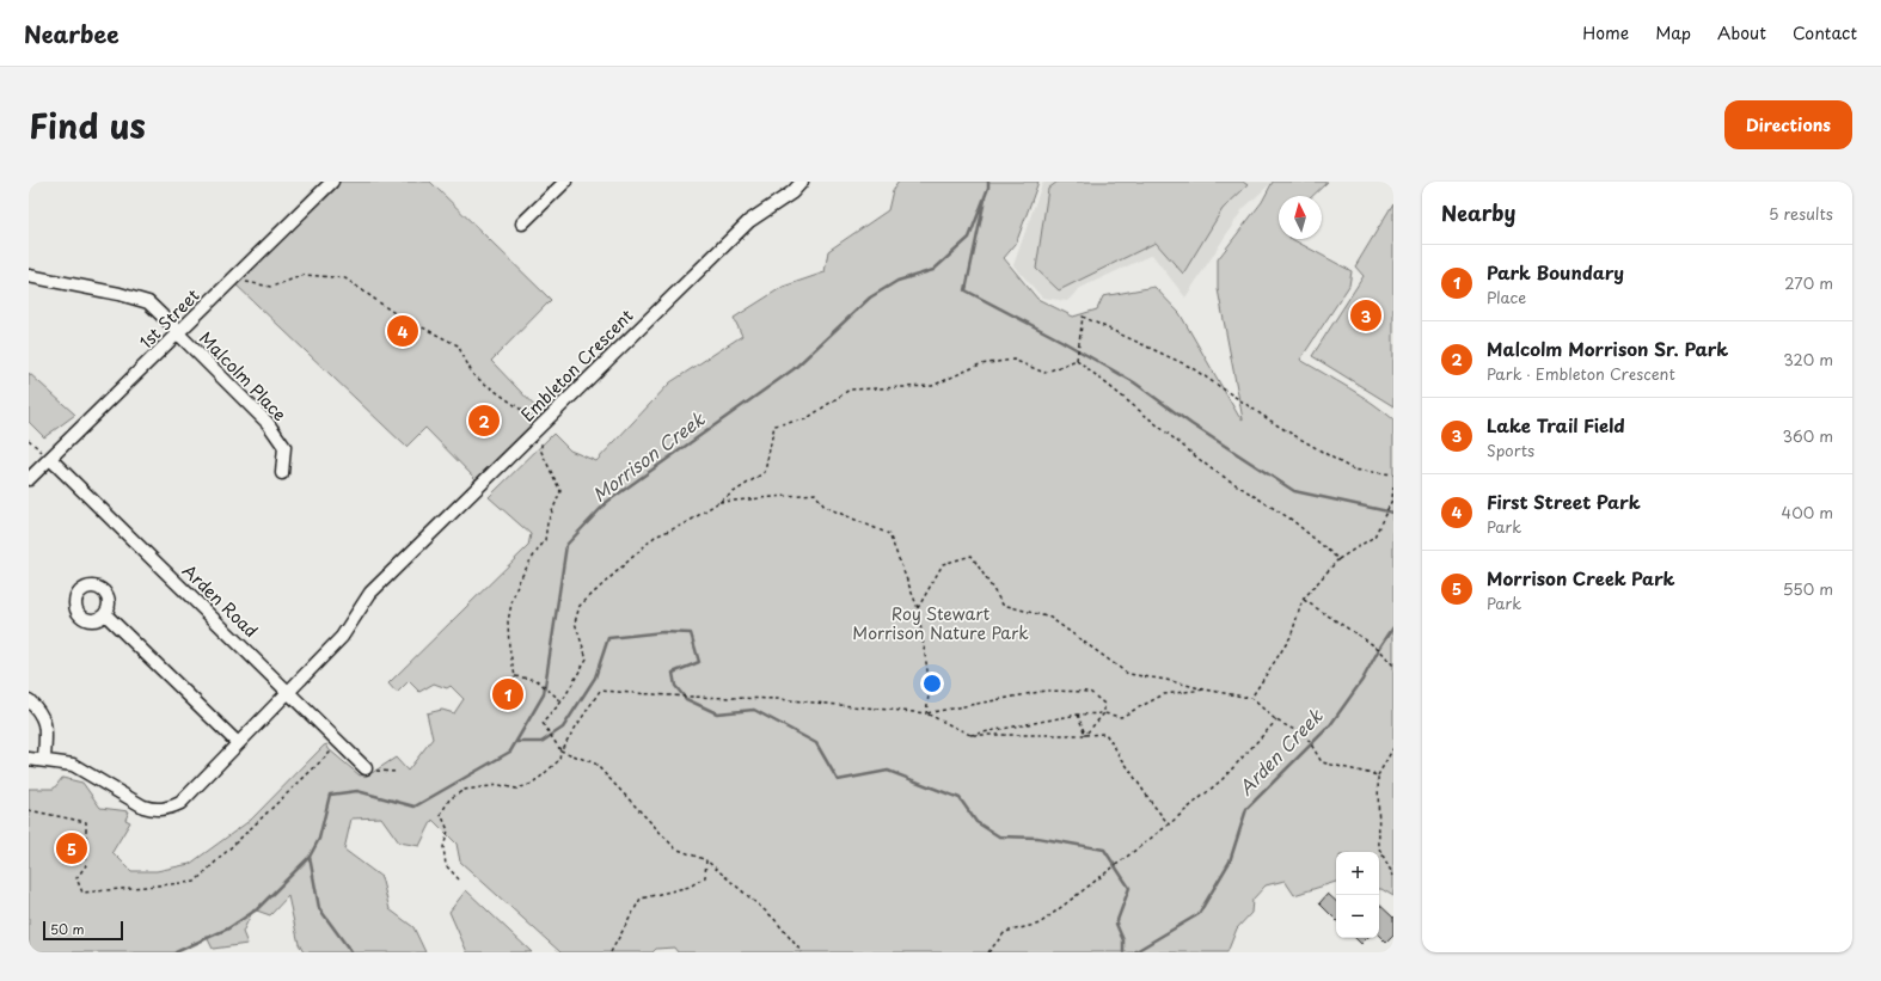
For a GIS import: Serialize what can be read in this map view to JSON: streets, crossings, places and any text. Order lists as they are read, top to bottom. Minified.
{"streets":{"street":["1st Street","Embleton Crescent","Malcolm Place","Arden Road"]},"crossings":[["1st Street","Malcolm Place"],["1st Street","Arden Road"],["Embleton Crescent","Arden Road"]],"water":["Morrison Creek","Arden Creek"],"parks":["Roy Stewart Morrison Nature Park"],"scale_bar":"50 m","north":"top","page":{"header":"Nearbee","nav":["Home","Map","About","Contact"],"title":"Find us","buttons":"Directions","heading":["Nearby","5 results"],"list":[{"mark":"1","name":"Park Boundary","note":"Place","value":"270 m"},{"mark":"2","name":"Malcolm Morrison Sr. Park","note":"Park · Embleton Crescent","value":"320 m"},{"mark":"3","name":"Lake Trail Field","note":"Sports","value":"360 m"},{"mark":"4","name":"First Street Park","note":"Park","value":"400 m"},{"mark":"5","name":"Morrison Creek Park","note":"Park","value":"550 m"}],"pins":["3","4","2","1","5"],"map_buttons":["+","−"],"scale":"50 m"}}
